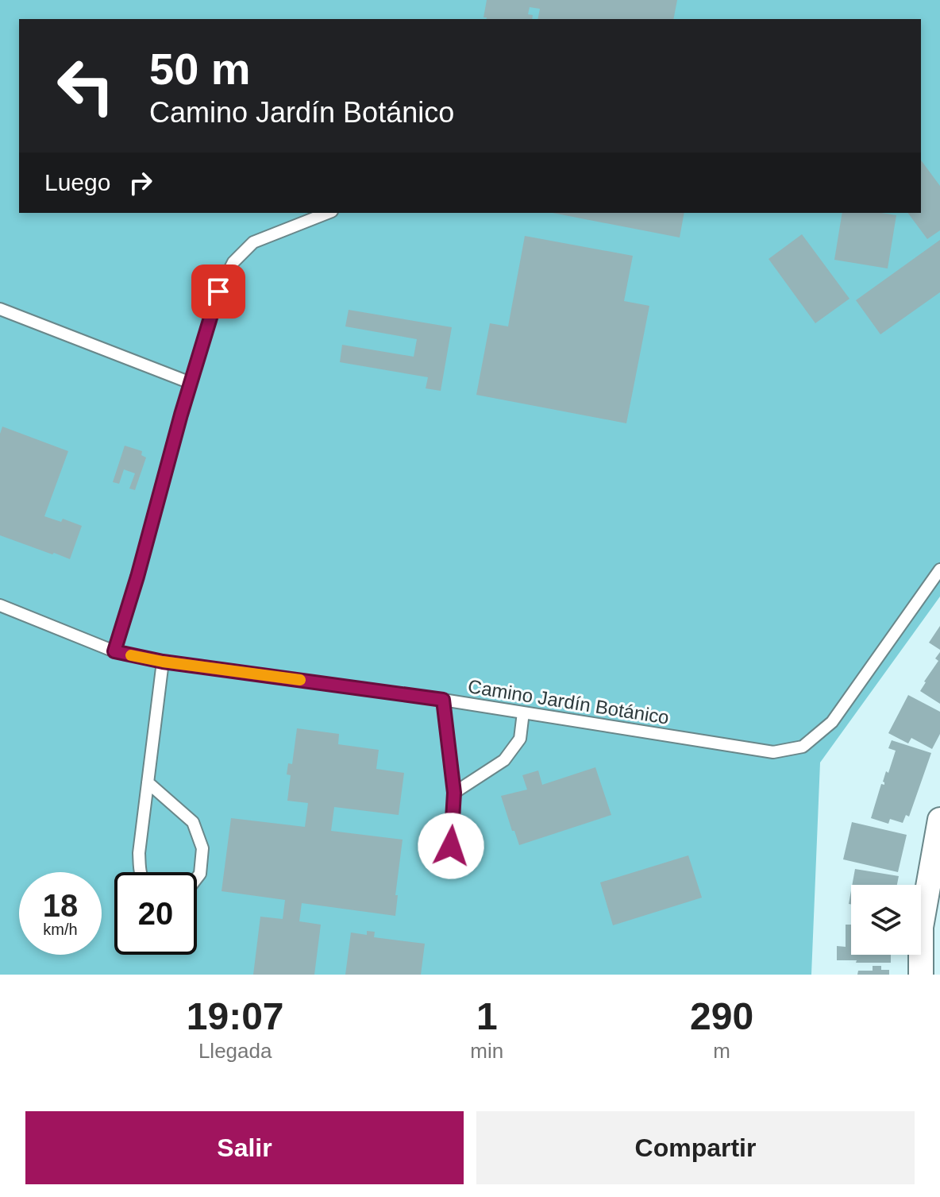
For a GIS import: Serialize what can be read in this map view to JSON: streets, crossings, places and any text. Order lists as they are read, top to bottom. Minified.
{"streets":{"lane":["Camino Jardín Botánico"]},"page":{"turn":["50 m","Camino Jardín Botánico"],"then":"Luego","speed":"18 km/h","limit":"20","eta":["19:07","Llegada","1","min","290","m"],"buttons":["Salir","Compartir"]}}
